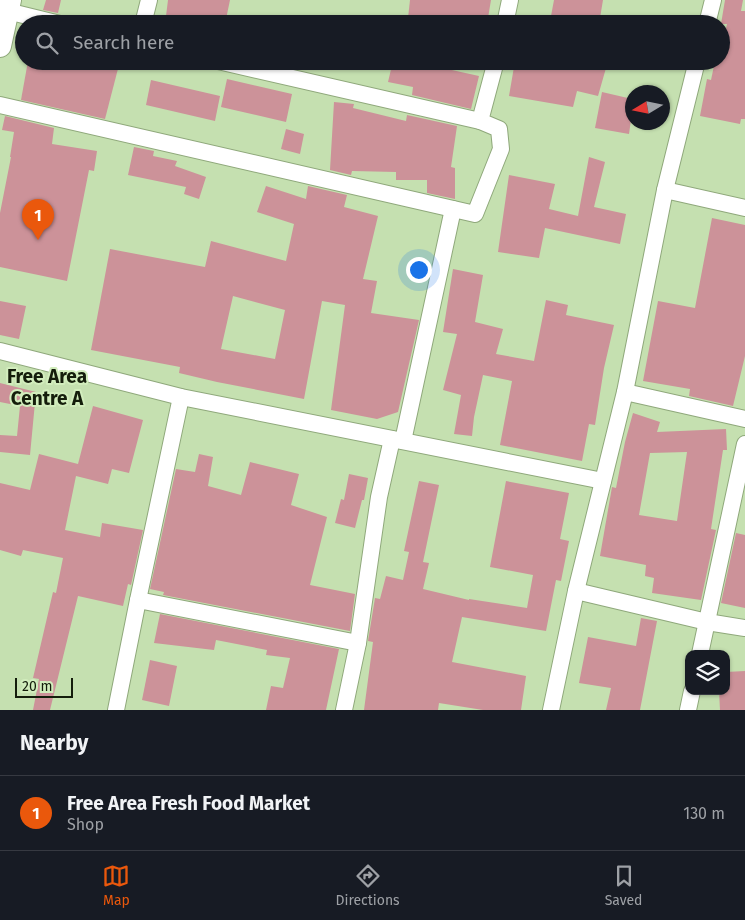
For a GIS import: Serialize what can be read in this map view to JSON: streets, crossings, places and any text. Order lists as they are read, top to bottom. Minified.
{"districts":["Free Area Centre A"],"scale_bar":"20 m","north":"left","page":{"search":"Search here","pins":"1","scale":"20 m","heading":"Nearby","list":[{"mark":"1","name":"Free Area Fresh Food Market","note":"Shop","value":"130 m"}],"nav":["Map","Directions","Saved"]}}
